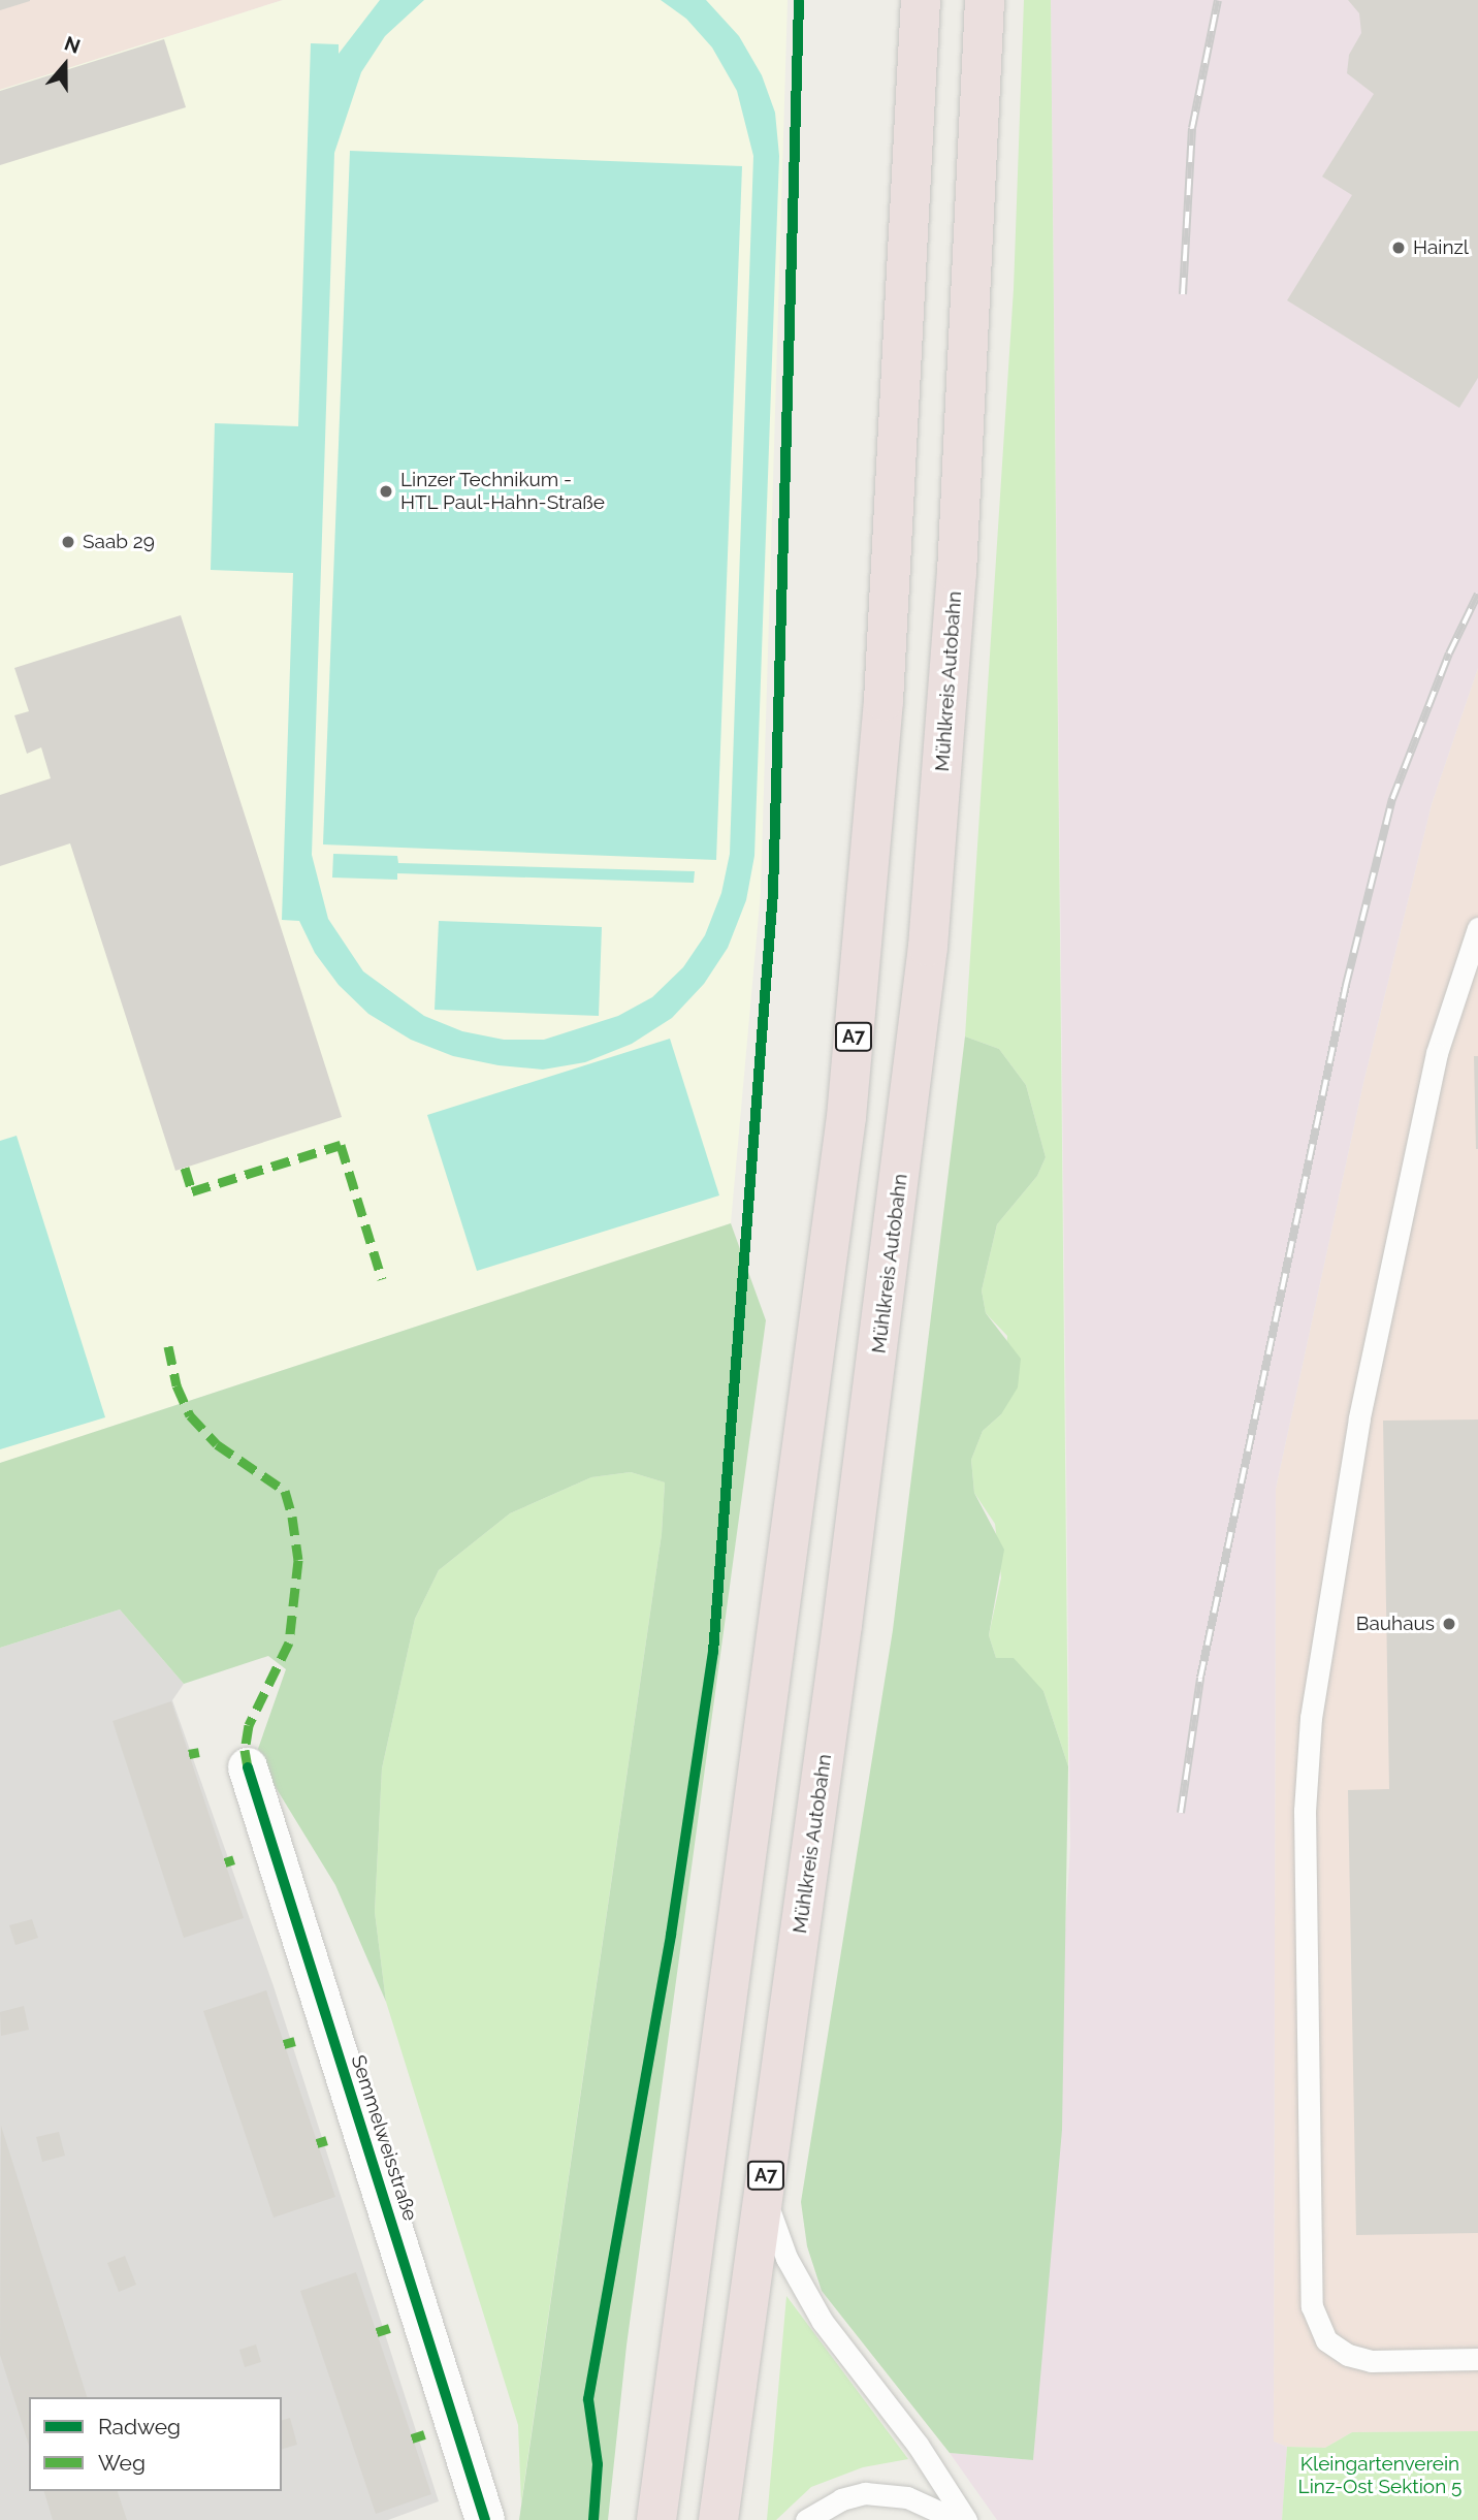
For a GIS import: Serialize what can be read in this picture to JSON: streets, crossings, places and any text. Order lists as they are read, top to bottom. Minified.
{"streets":{"highway":["Mühlkreis Autobahn","A7"],"street":["Semmelweisstraße"]},"parks":["Kleingartenverein Linz-Ost Sektion 5"],"places":["Hainzl","Linzer Technikum - HTL Paul-Hahn-Straße","Saab 29","Bauhaus"],"legend":["Radweg","Weg"],"north":"top"}
